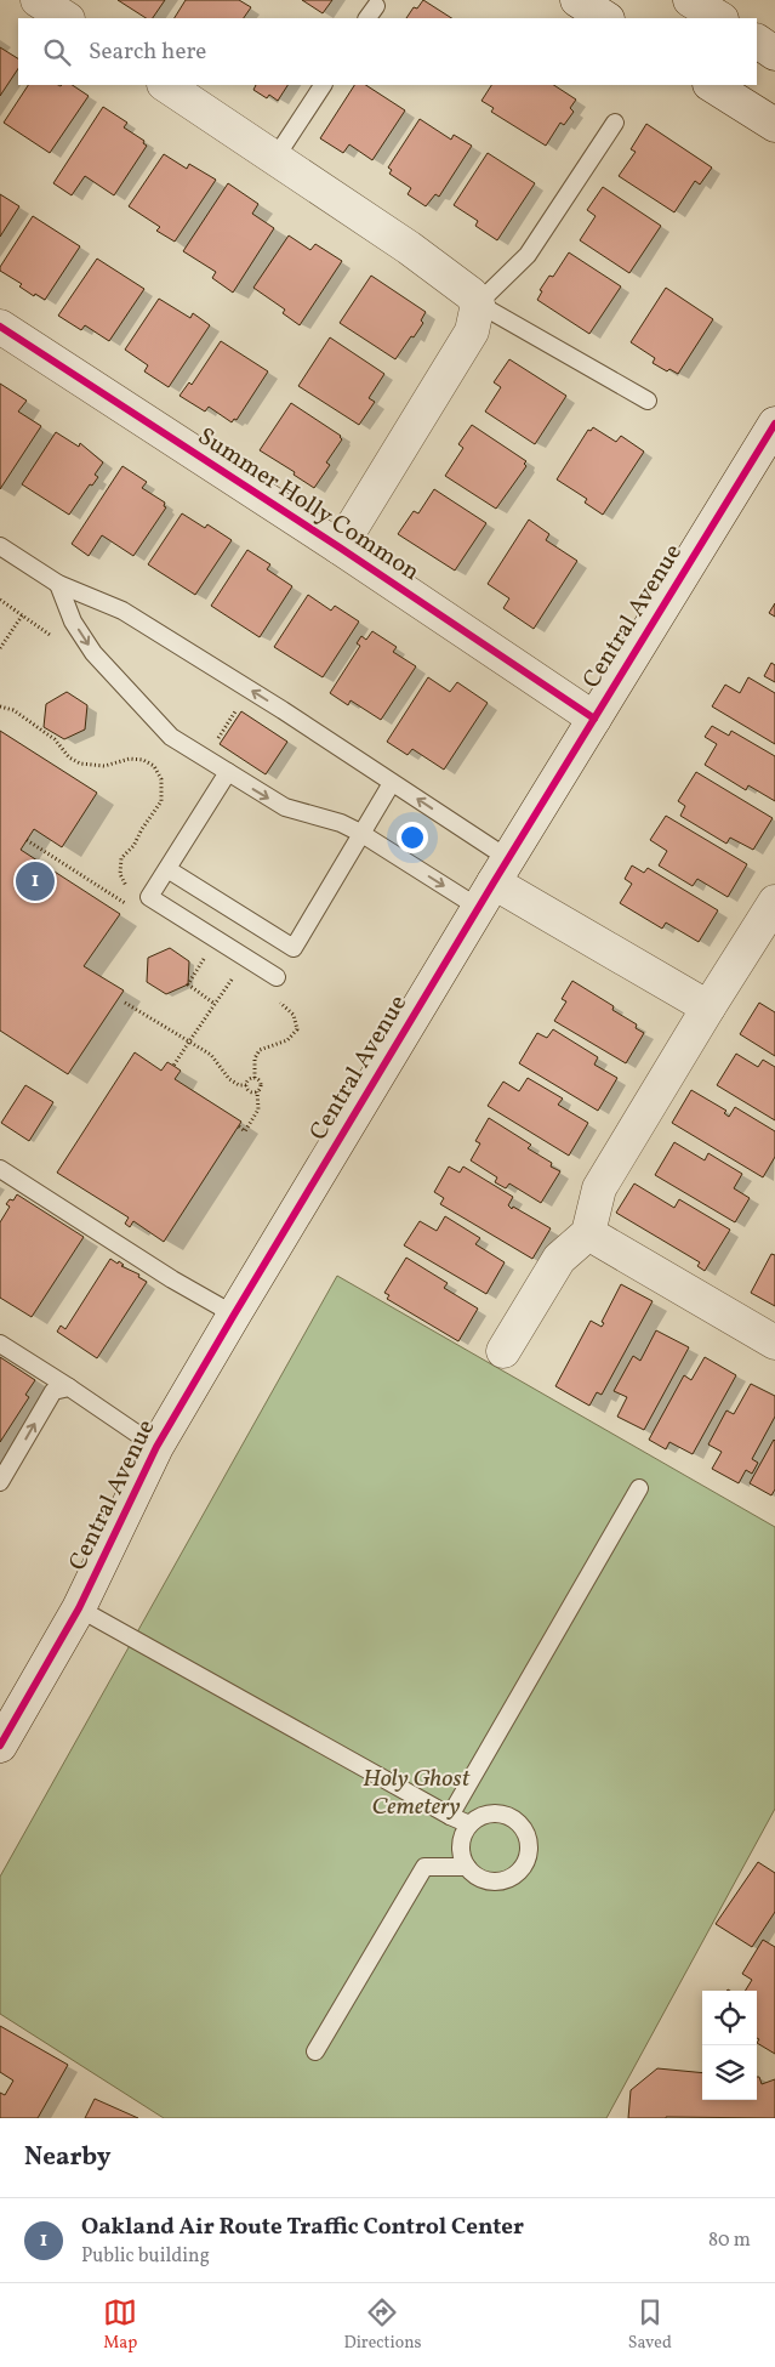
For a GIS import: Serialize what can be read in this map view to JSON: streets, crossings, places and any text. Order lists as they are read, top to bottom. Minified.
{"streets":{"street":["Summer Holly Common","Central Avenue"]},"crossings":[["Summer Holly Common","Central Avenue"]],"parks":["Holy Ghost Cemetery"],"page":{"search":"Search here","pins":"1","heading":"Nearby","list":[{"mark":"1","name":"Oakland Air Route Traffic Control Center","note":"Public building","value":"80 m"}],"nav":["Map","Directions","Saved"]}}
